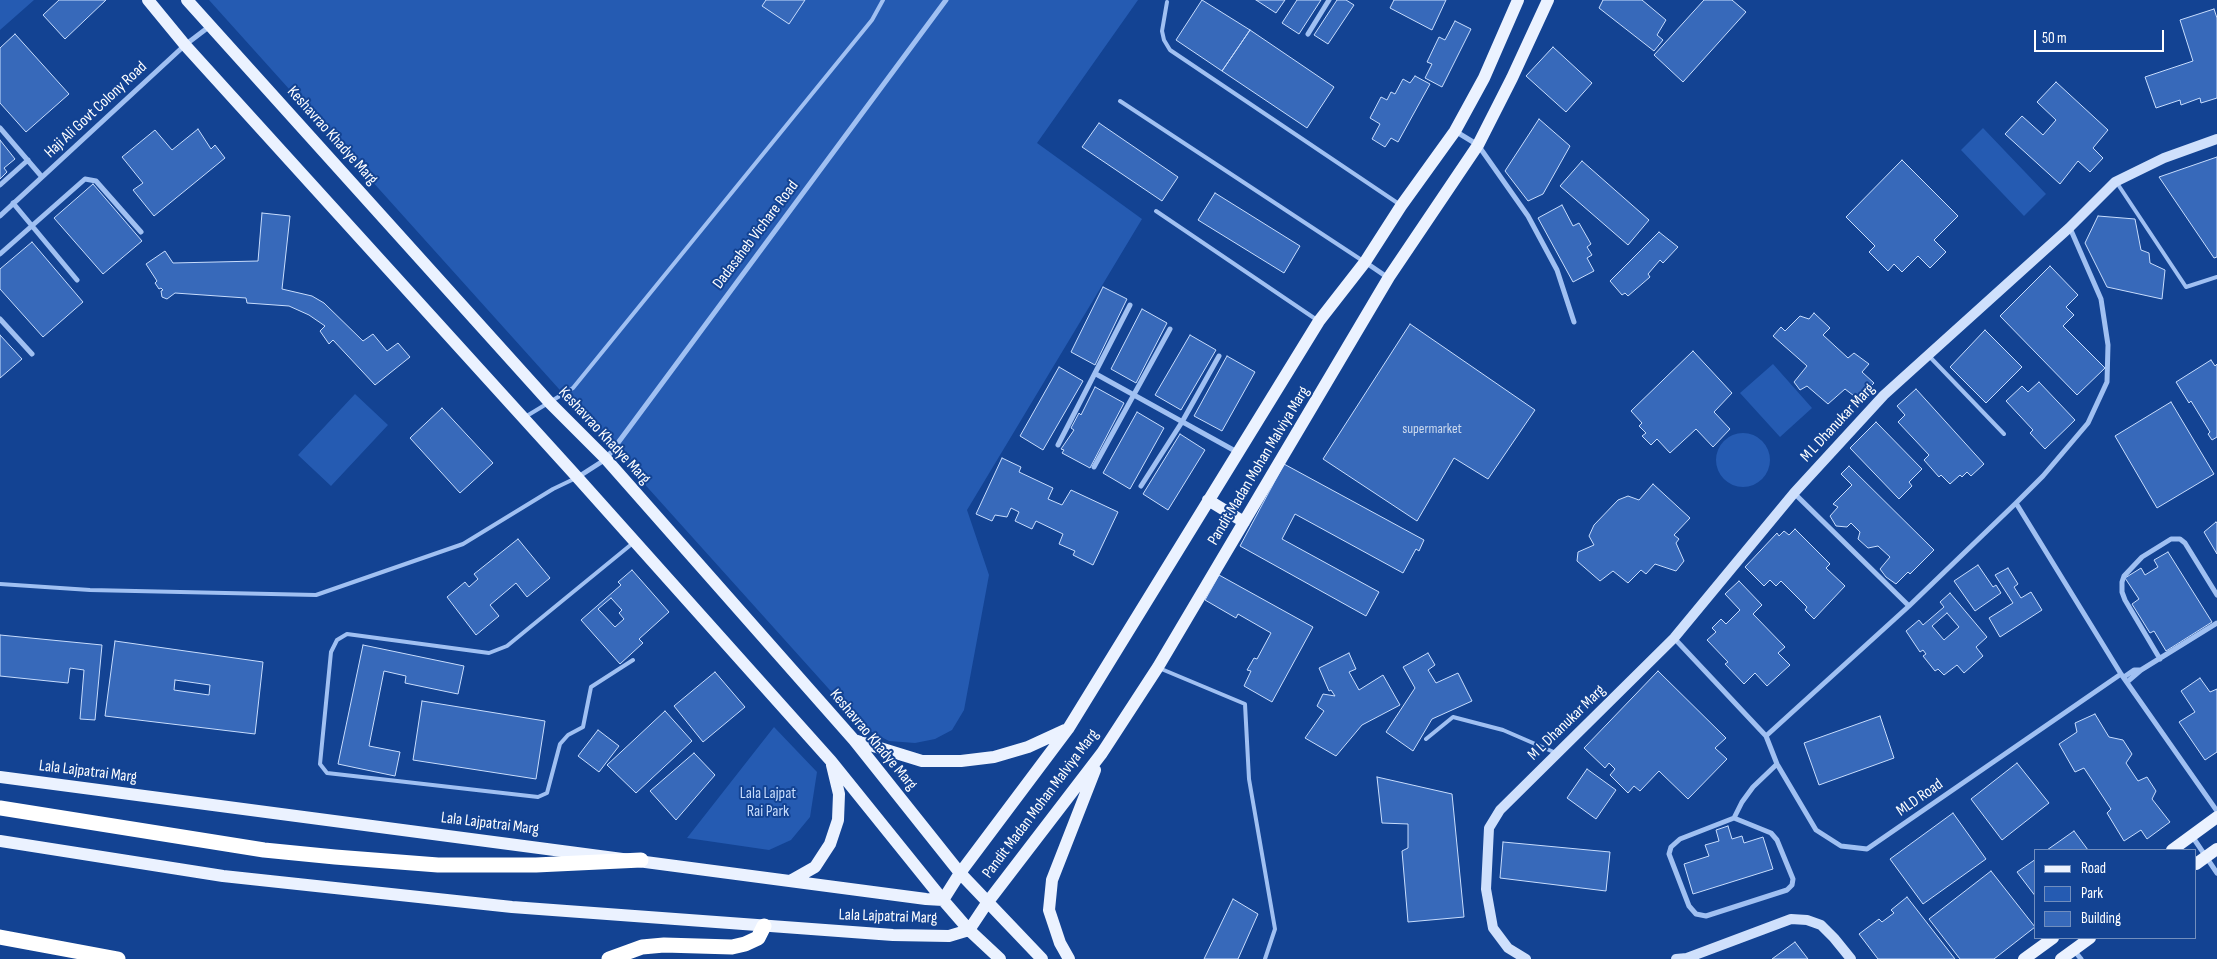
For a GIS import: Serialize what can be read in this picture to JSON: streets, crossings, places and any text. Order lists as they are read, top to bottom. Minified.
{"streets":{"main road":["Keshavrao Khadye Marg","Pandit Madan Mohan Malviya Marg","Lala Lajpatrai Marg"],"street":["Haji Ali Govt Colony Road","Dadasaheb Vichare Road","M L Dhanukar Marg","MLD Road"]},"crossings":[["Haji Ali Govt Colony Road","Keshavrao Khadye Marg"],["Keshavrao Khadye Marg","Dadasaheb Vichare Road"],["Keshavrao Khadye Marg","Pandit Madan Mohan Malviya Marg"],["Keshavrao Khadye Marg","Lala Lajpatrai Marg"],["M L Dhanukar Marg","MLD Road"],["Pandit Madan Mohan Malviya Marg","Lala Lajpatrai Marg"]],"parks":["Lala Lajpat Rai Park"],"house_numbers":["supermarket"],"legend":["Road","Park","Building"],"scale_bar":"50 m"}
